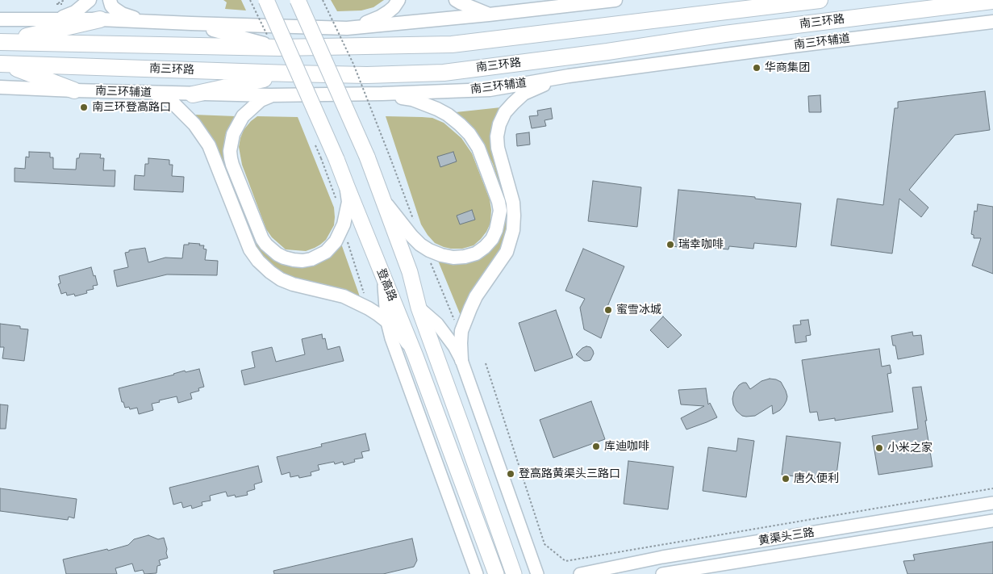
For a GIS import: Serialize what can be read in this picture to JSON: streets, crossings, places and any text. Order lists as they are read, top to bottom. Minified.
{"streets":{"highway":["南三环路"],"main road":["南三环辅道","登高路"],"street":["黄渠头三路"]},"places":["华商集团","南三环登高路口","瑞幸咖啡","蜜雪冰城","库迪咖啡","小米之家","登高路黄渠头三路口","唐久便利"]}
